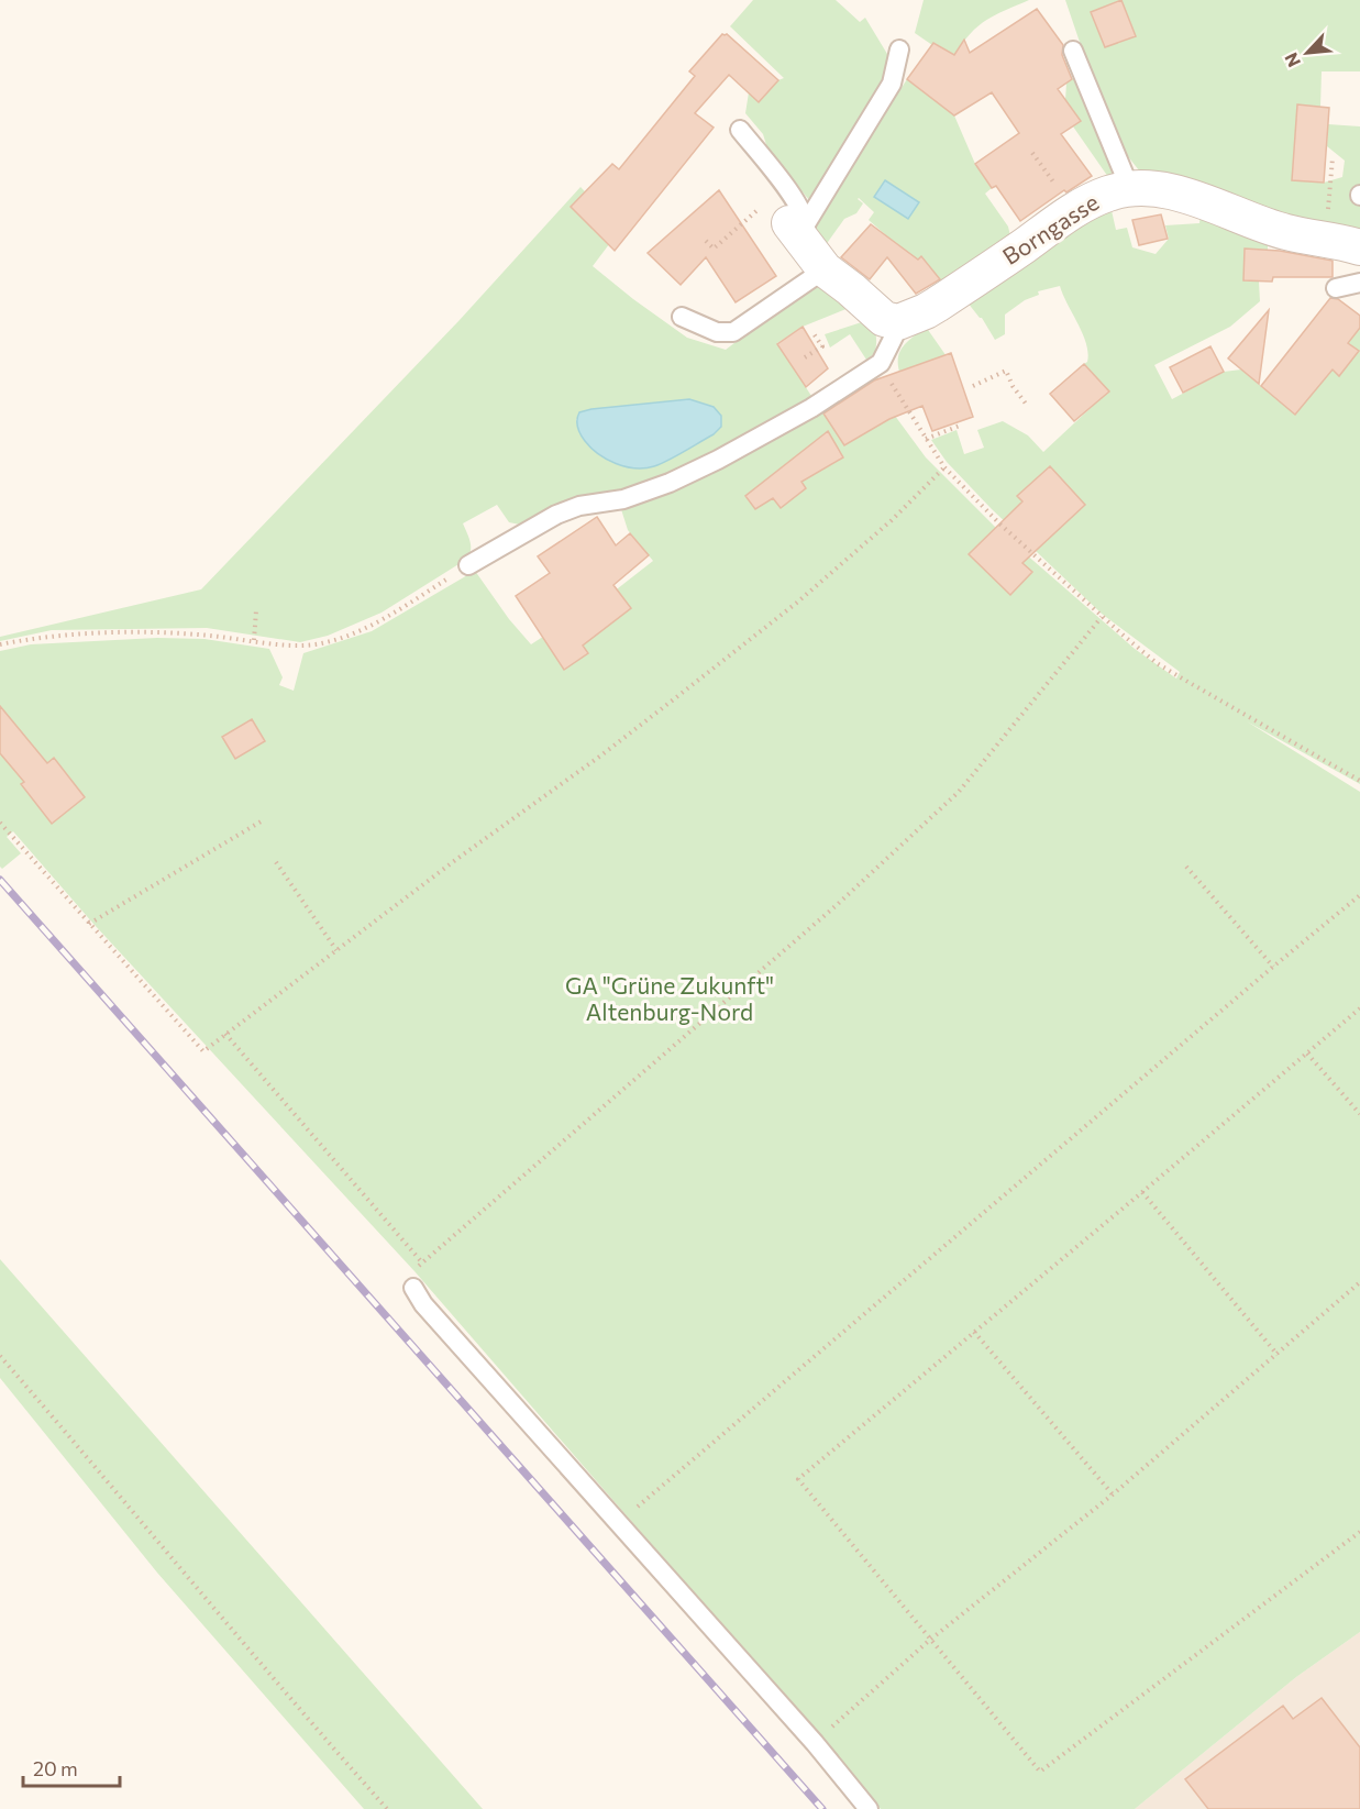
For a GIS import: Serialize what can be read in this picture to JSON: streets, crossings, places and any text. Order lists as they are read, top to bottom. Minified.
{"streets":{"street":["Borngasse"]},"parks":["GA \"Grüne Zukunft\" Altenburg-Nord"],"scale_bar":"20 m","north":"bottom left"}
